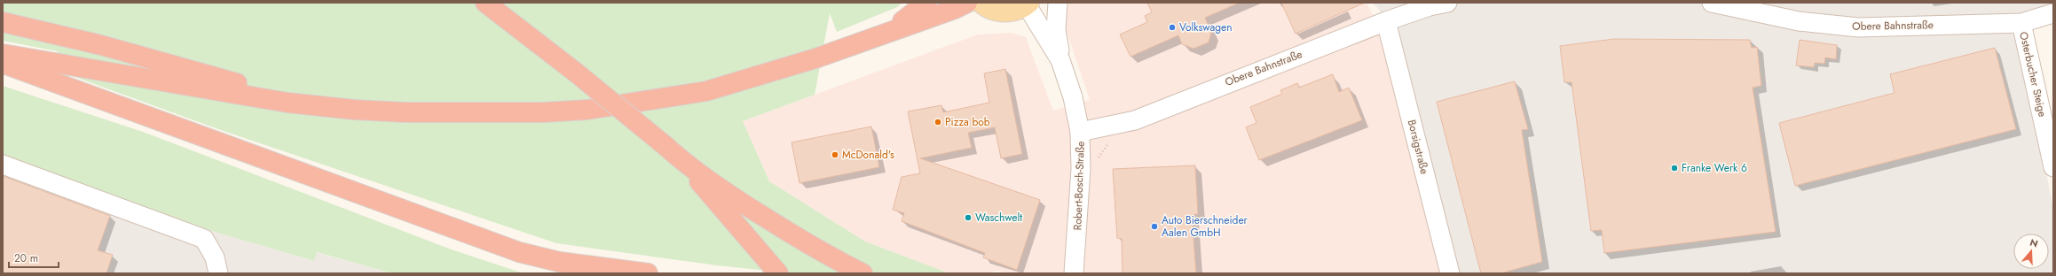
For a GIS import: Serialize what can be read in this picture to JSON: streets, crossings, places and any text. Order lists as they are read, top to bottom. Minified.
{"streets":{"street":["Obere Bahnstraße","Osterbucher Steige","Borsigstraße","Robert-Bosch-Straße"]},"crossings":[["Obere Bahnstraße","Osterbucher Steige"],["Obere Bahnstraße","Borsigstraße"],["Obere Bahnstraße","Robert-Bosch-Straße"]],"places":["Volkswagen","Pizza bob","McDonald's","Franke Werk 6","Waschwelt","Auto Bierschneider Aalen GmbH"],"scale_bar":"20 m","north":"top"}
